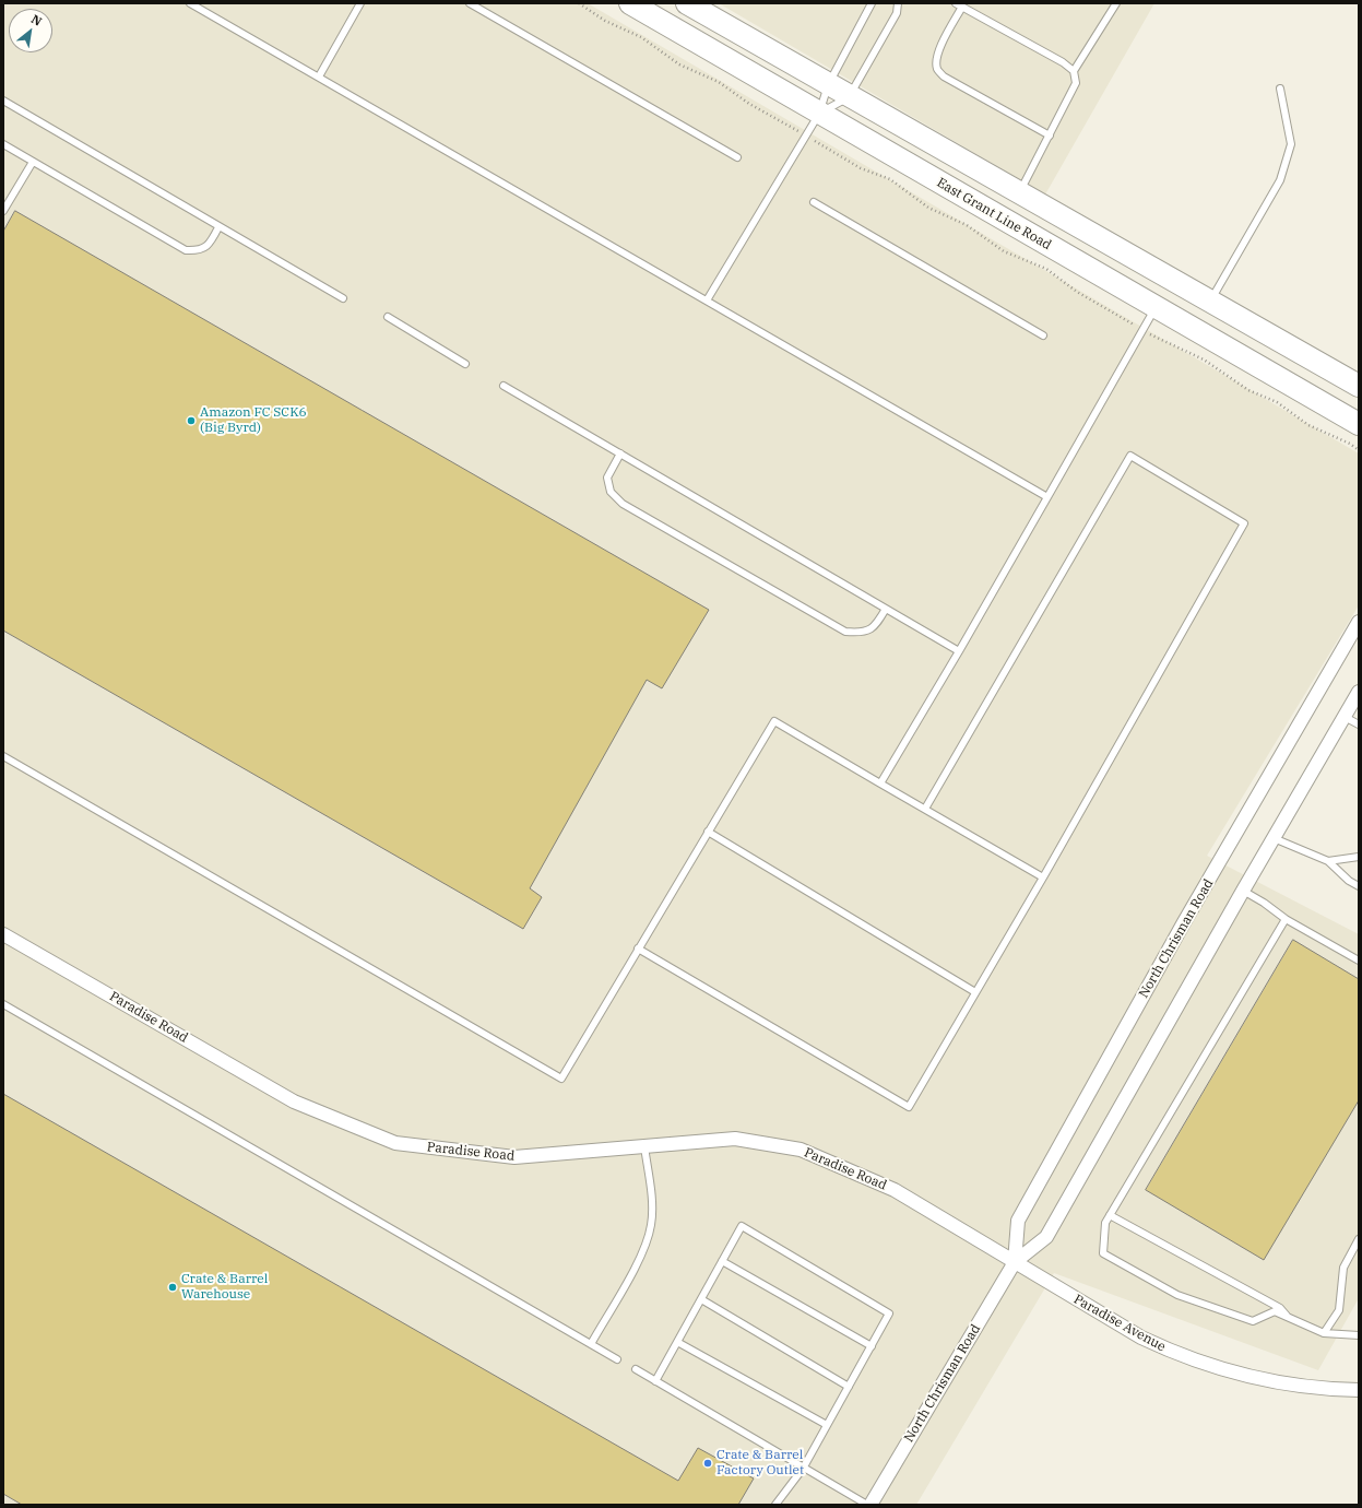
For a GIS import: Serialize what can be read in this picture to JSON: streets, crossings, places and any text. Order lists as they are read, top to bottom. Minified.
{"streets":{"main road":["East Grant Line Road"],"street":["North Chrisman Road","Paradise Road","Paradise Avenue"]},"crossings":[["North Chrisman Road","Paradise Road"],["North Chrisman Road","Paradise Avenue"],["Paradise Road","Paradise Avenue"]],"places":["Amazon FC SCK6 (Big Byrd)","Crate & Barrel Warehouse","Crate & Barrel Factory Outlet"],"north":"top right"}
